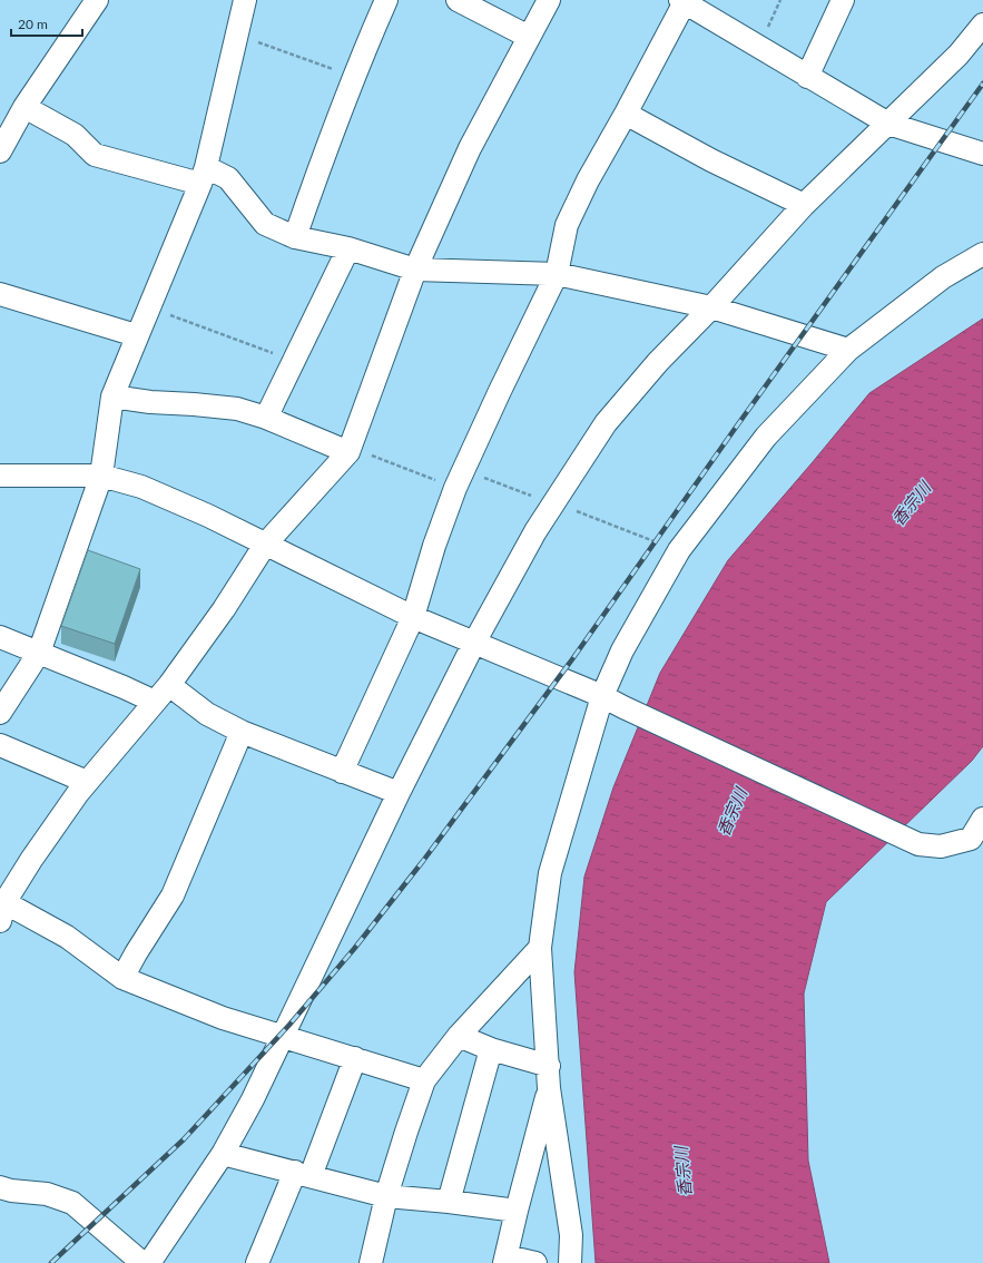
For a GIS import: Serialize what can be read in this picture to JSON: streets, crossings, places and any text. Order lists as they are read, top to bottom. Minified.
{"water":["香宗川"],"scale_bar":"20 m"}
